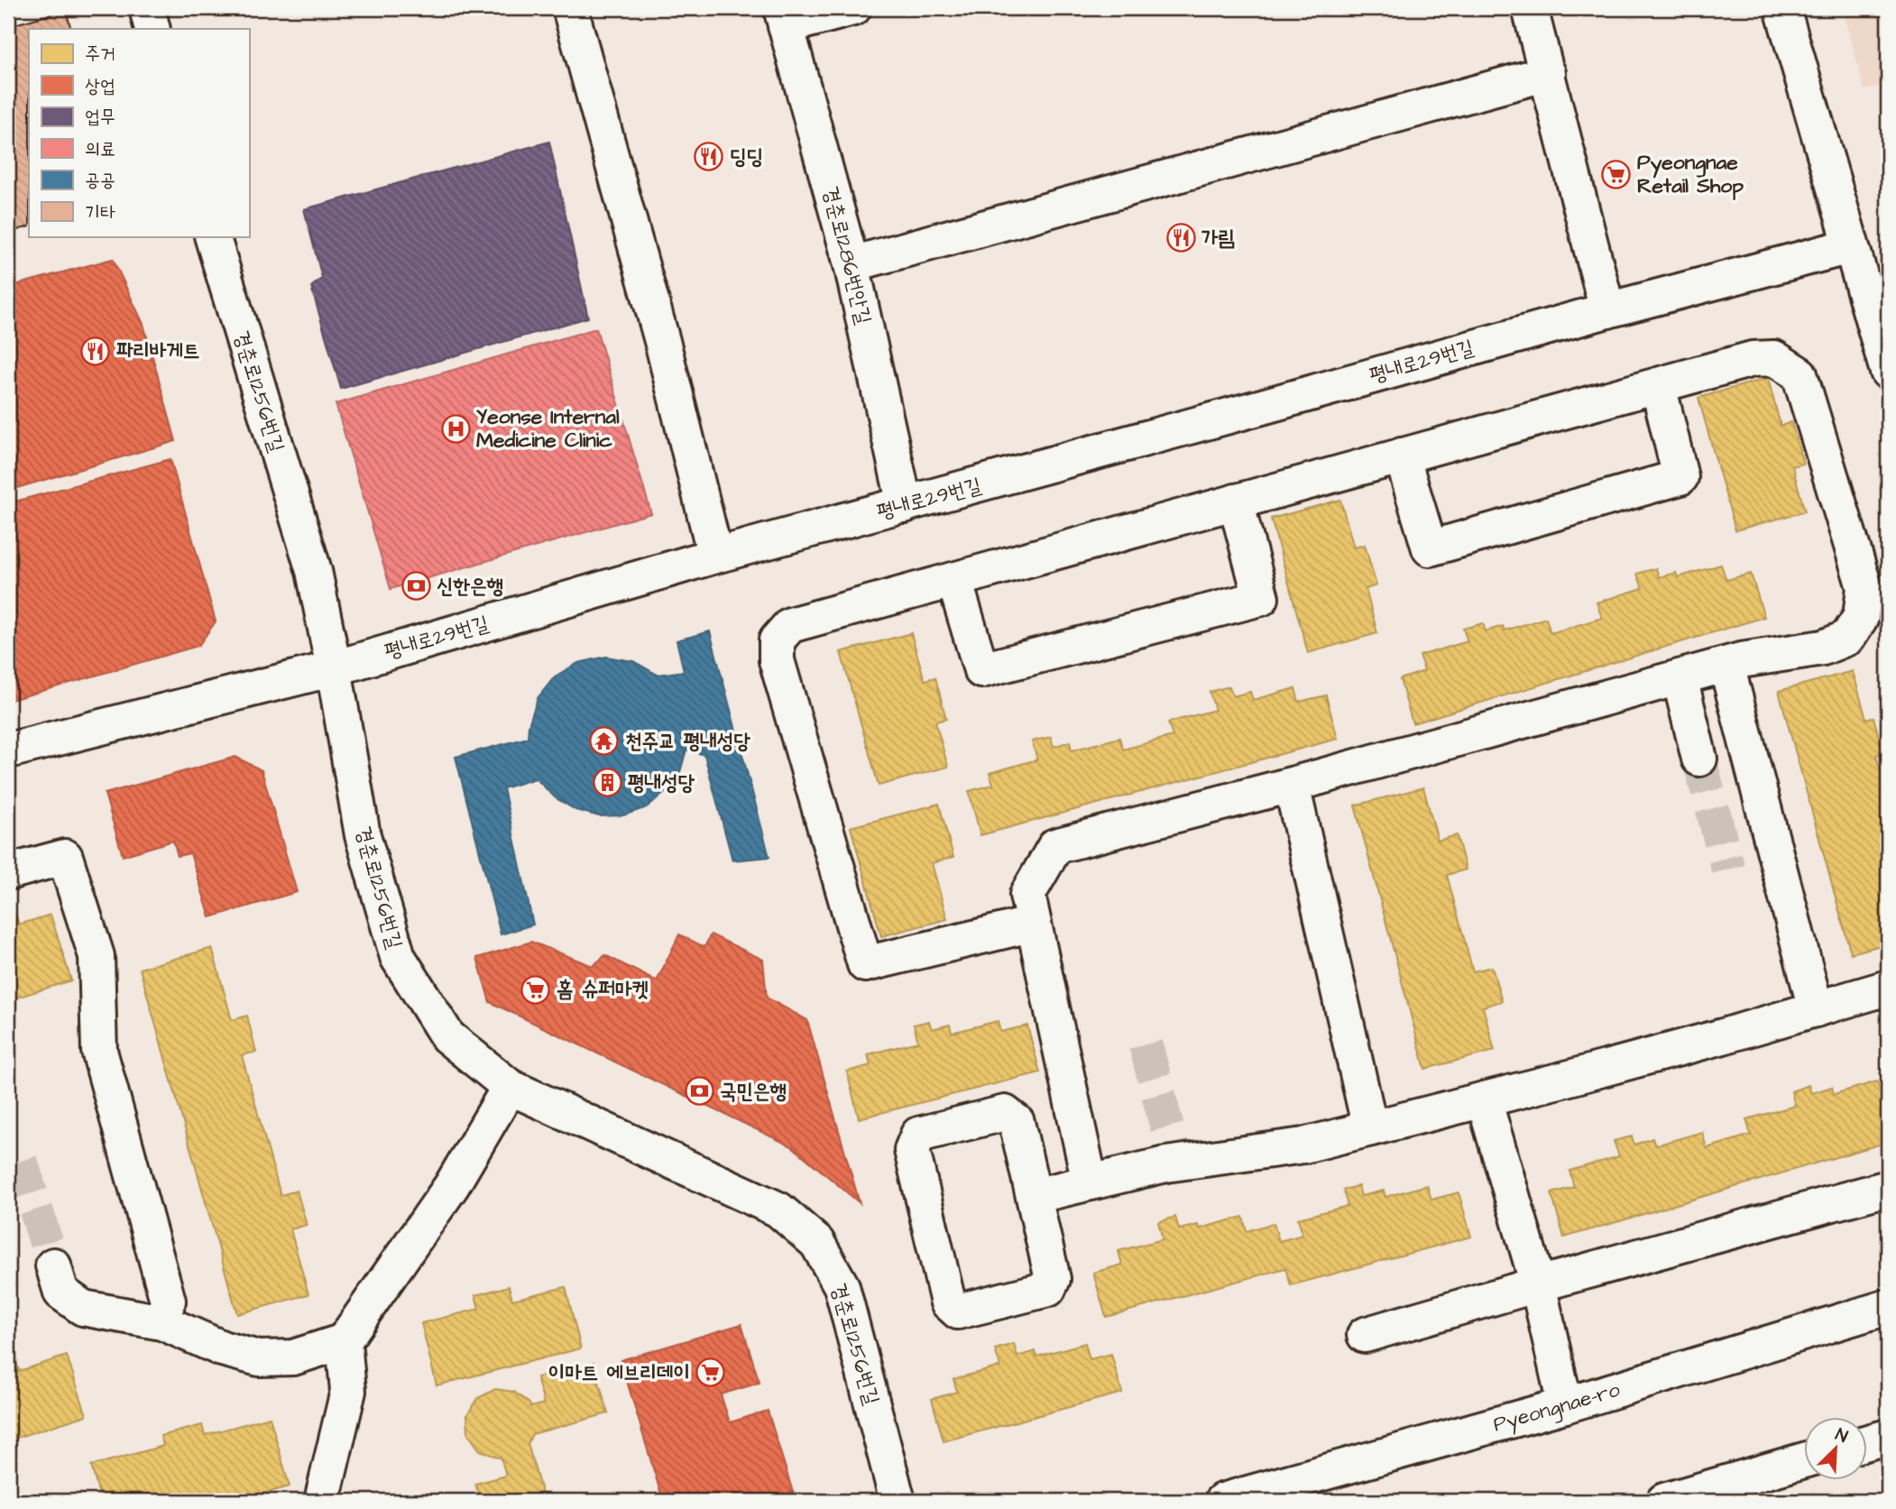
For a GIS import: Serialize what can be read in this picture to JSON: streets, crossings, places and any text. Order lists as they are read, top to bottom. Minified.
{"streets":{"street":["경춘로1286번안길","평내로29번길","경춘로1256번길","Pyeongnae-ro"]},"crossings":[["경춘로1286번안길","평내로29번길"],["평내로29번길","경춘로1256번길"]],"places":{"restaurant":["딩딩","가림","파리바게트"],"supermarket":["Pyeongnae Retail Shop","홈 슈퍼마켓","이마트 에브리데이"],"hospital":["Yeonse Internal Medicine Clinic"],"bank":["신한은행","국민은행"],"temple":["천주교 평내성당"],"building":["평내성당"]},"legend":["주거","상업","업무","의료","공공","기타"],"north":"top right"}
